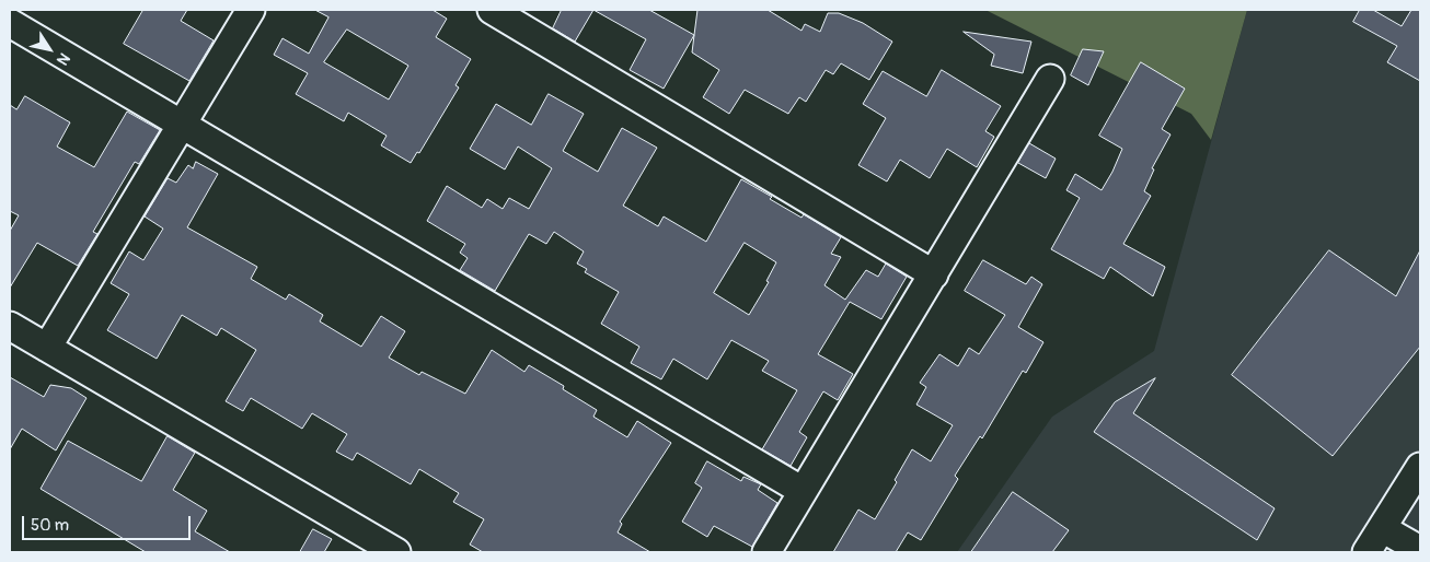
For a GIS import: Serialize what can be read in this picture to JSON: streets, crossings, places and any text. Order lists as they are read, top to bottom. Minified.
{"scale_bar":"50 m","north":"bottom right"}
